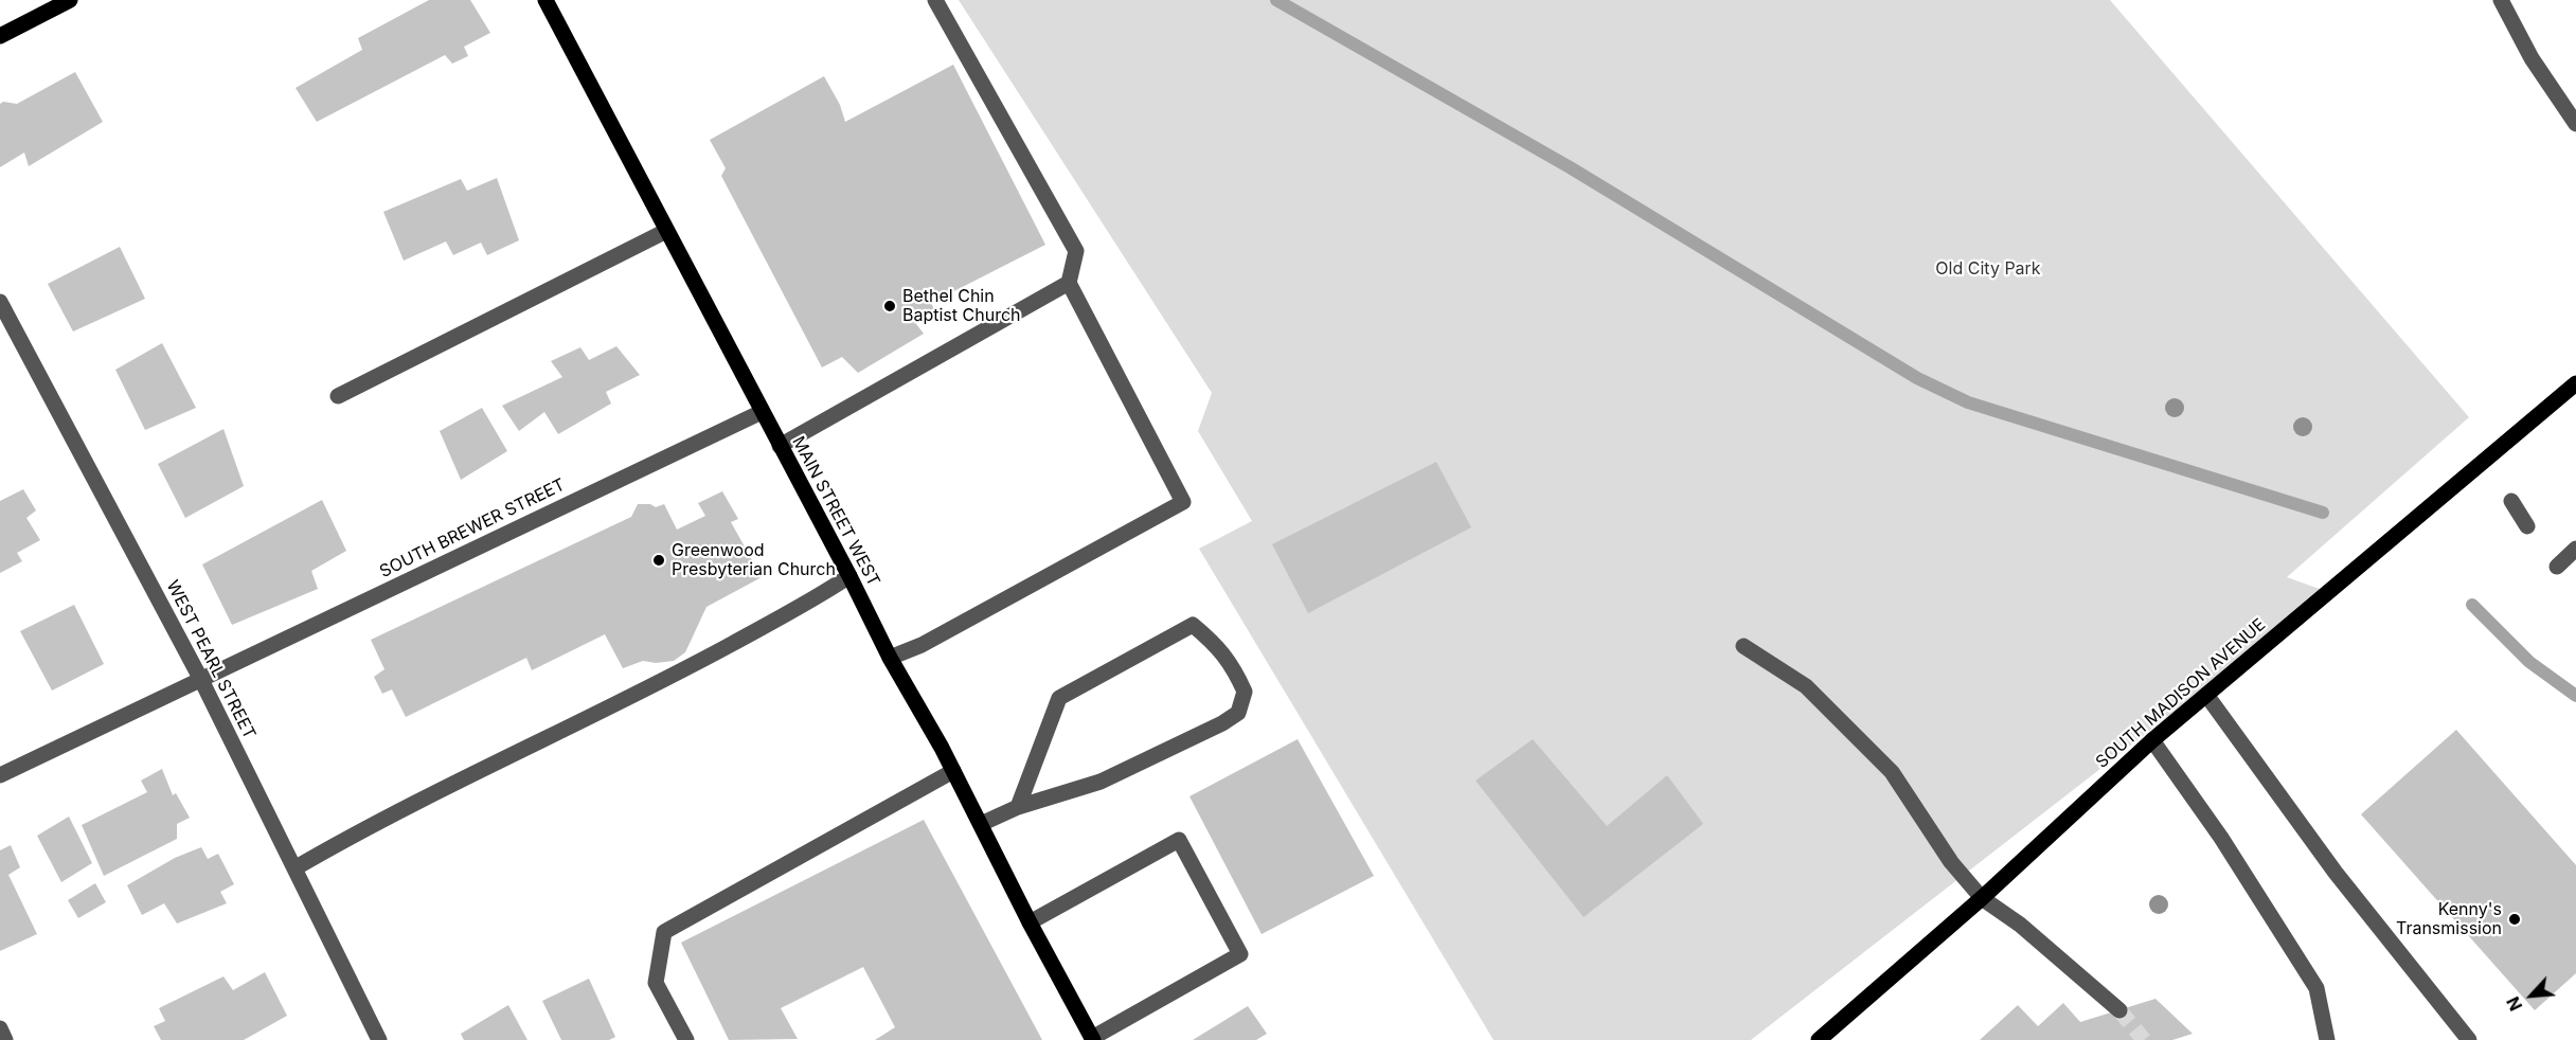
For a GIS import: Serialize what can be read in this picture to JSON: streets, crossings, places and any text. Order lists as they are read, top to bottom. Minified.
{"streets":{"main road":["MAIN STREET WEST","SOUTH MADISON AVENUE"],"street":["SOUTH BREWER STREET","WEST PEARL STREET"]},"crossings":[["MAIN STREET WEST","SOUTH BREWER STREET"],["SOUTH BREWER STREET","WEST PEARL STREET"]],"parks":["Old City Park"],"places":["Bethel Chin Baptist Church","Greenwood Presbyterian Church","Kenny's Transmission"],"north":"bottom left"}
